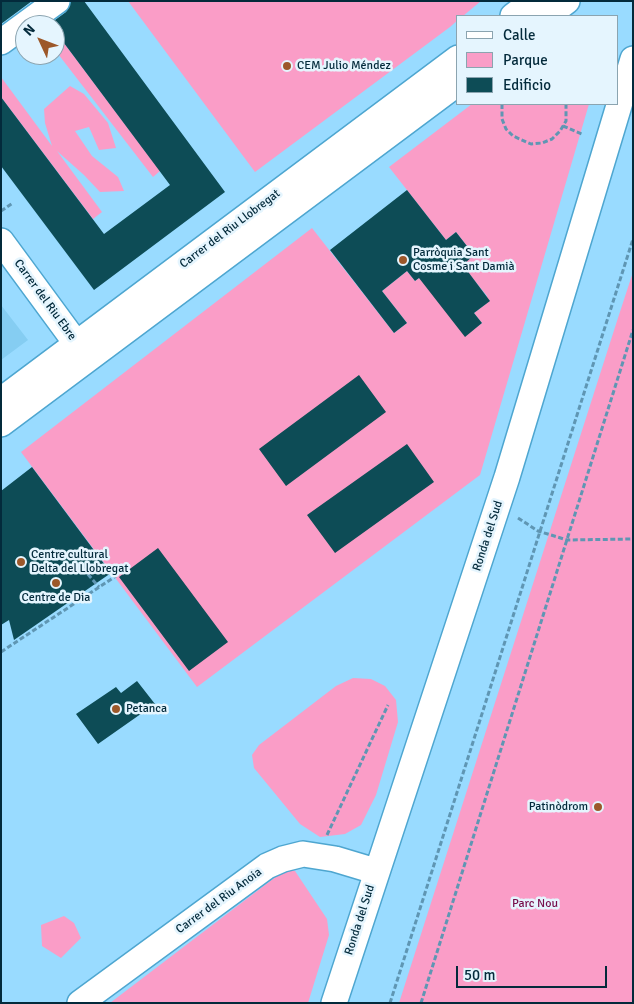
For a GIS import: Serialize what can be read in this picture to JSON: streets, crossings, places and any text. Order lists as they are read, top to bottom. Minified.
{"streets":{"street":["Carrer del Riu Llobregat","Carrer del Riu Ebre","Ronda del Sud","Carrer del Riu Anoia"]},"crossings":[["Carrer del Riu Llobregat","Carrer del Riu Ebre"],["Ronda del Sud","Carrer del Riu Anoia"]],"parks":["Parc Nou"],"places":["CEM Julio Méndez","Parròquia Sant Cosme i Sant Damià","Centre cultural Delta del Llobregat","Centre de Dia","Petanca","Patinòdrom"],"legend":["Calle","Parque","Edificio"],"scale_bar":"50 m","north":"top left"}
